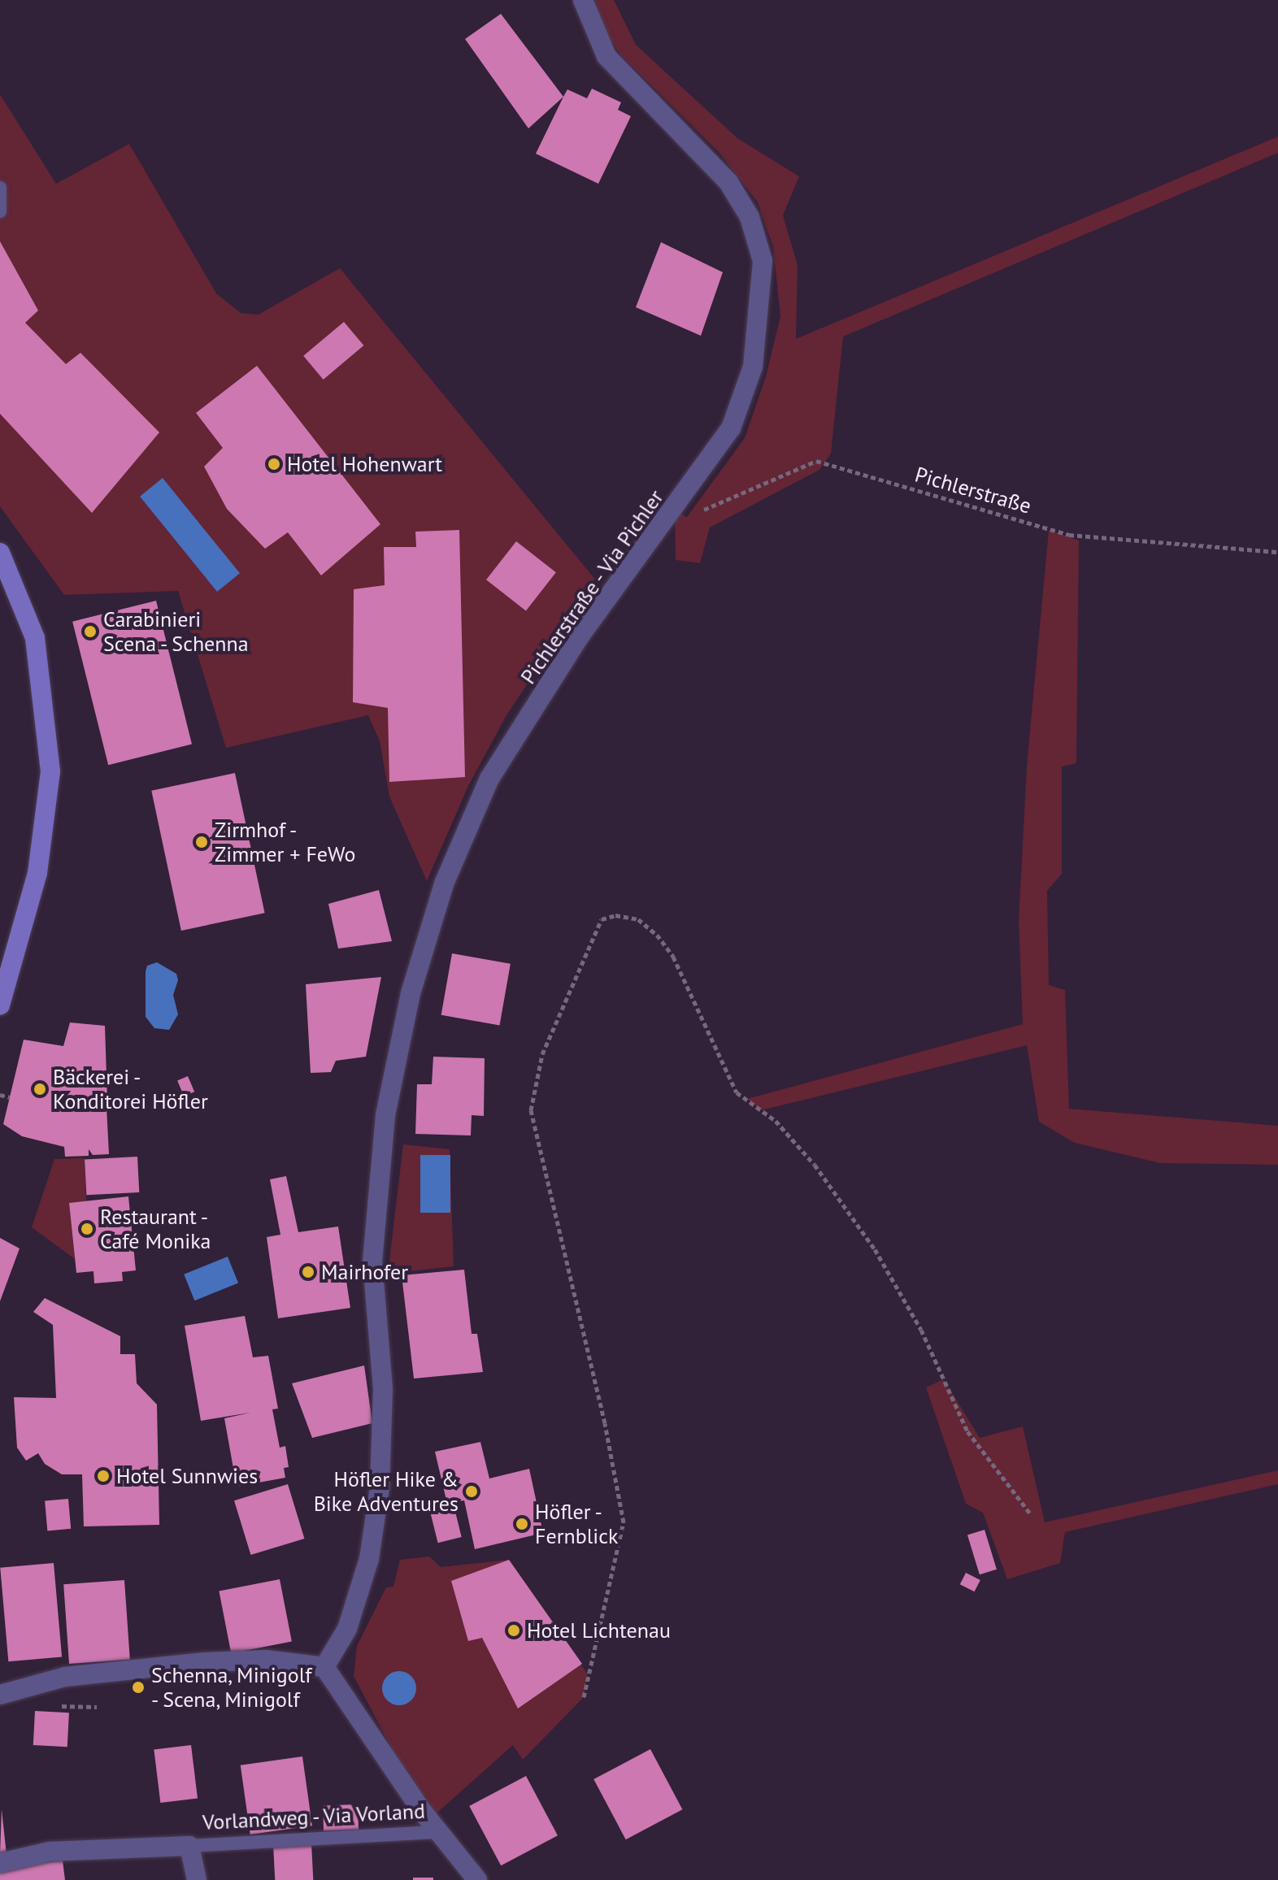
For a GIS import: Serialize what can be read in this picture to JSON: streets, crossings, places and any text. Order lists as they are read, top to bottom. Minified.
{"streets":{"street":["Pichlerstraße - Via Pichler","Vorlandweg - Via Vorland"],"path":["Pichlerstraße"]},"crossings":[["Pichlerstraße","Pichlerstraße - Via Pichler"]],"places":["Hotel Hohenwart","Carabinieri Scena - Schenna","Zirmhof - Zimmer + FeWo","Bäckerei - Konditorei Höfler","Restaurant - Café Monika","Mairhofer","Hotel Sunnwies","Höfler Hike & Bike Adventures","Höfler - Fernblick","Hotel Lichtenau","Schenna, Minigolf - Scena, Minigolf"]}
